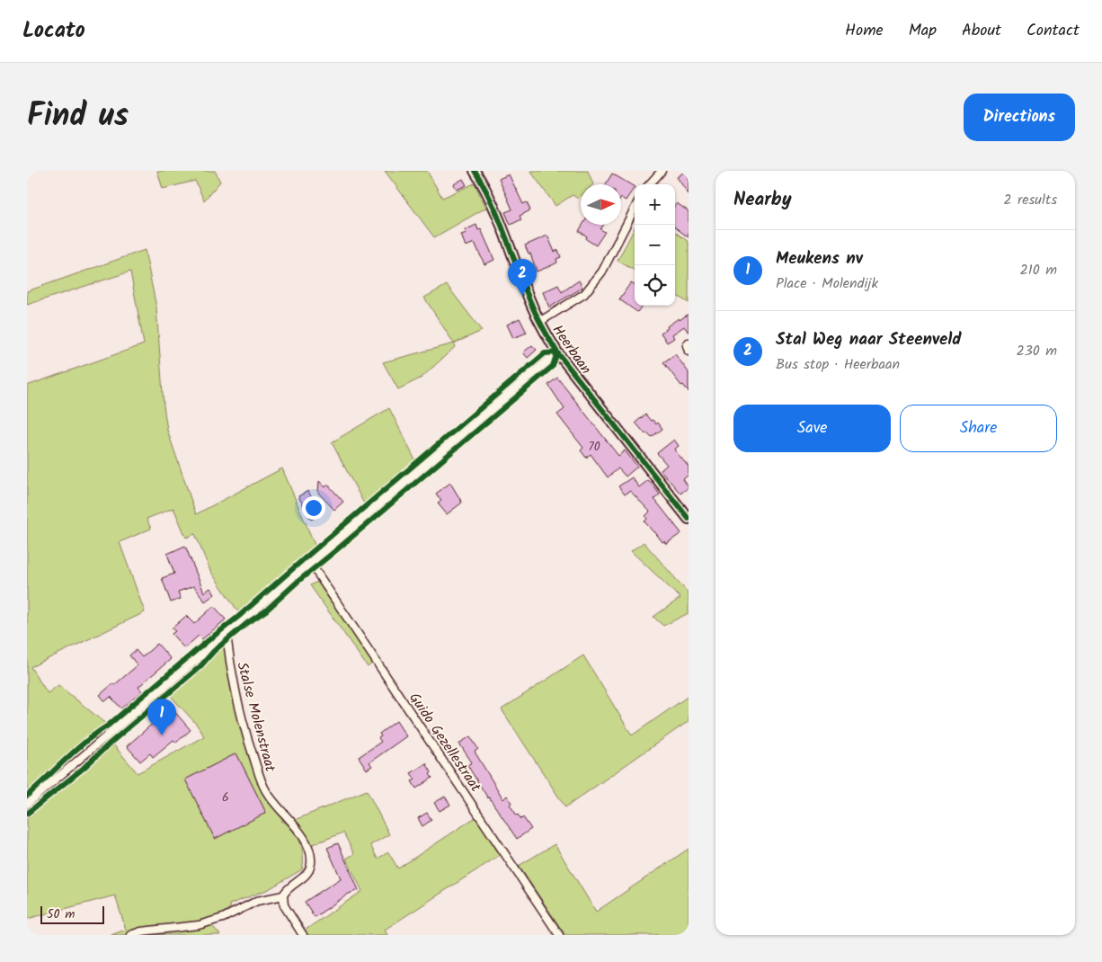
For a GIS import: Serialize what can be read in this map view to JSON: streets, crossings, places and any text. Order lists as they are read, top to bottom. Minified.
{"streets":{"street":["Heerbaan","Stalse Molenstraat","Guido Gezellestraat"]},"house_numbers":["70","6"],"scale_bar":"50 m","north":"right","page":{"header":"Locato","nav":["Home","Map","About","Contact"],"title":"Find us","buttons":["Directions",["Save","Share"]],"heading":["Nearby","2 results"],"map_buttons":["+","−"],"list":[{"mark":"1","name":"Meukens nv","note":"Place · Molendijk","value":"210 m"},{"mark":"2","name":"Stal Weg naar Steenveld","note":"Bus stop · Heerbaan","value":"230 m"}],"pins":["2","1"],"scale":"50 m"}}
